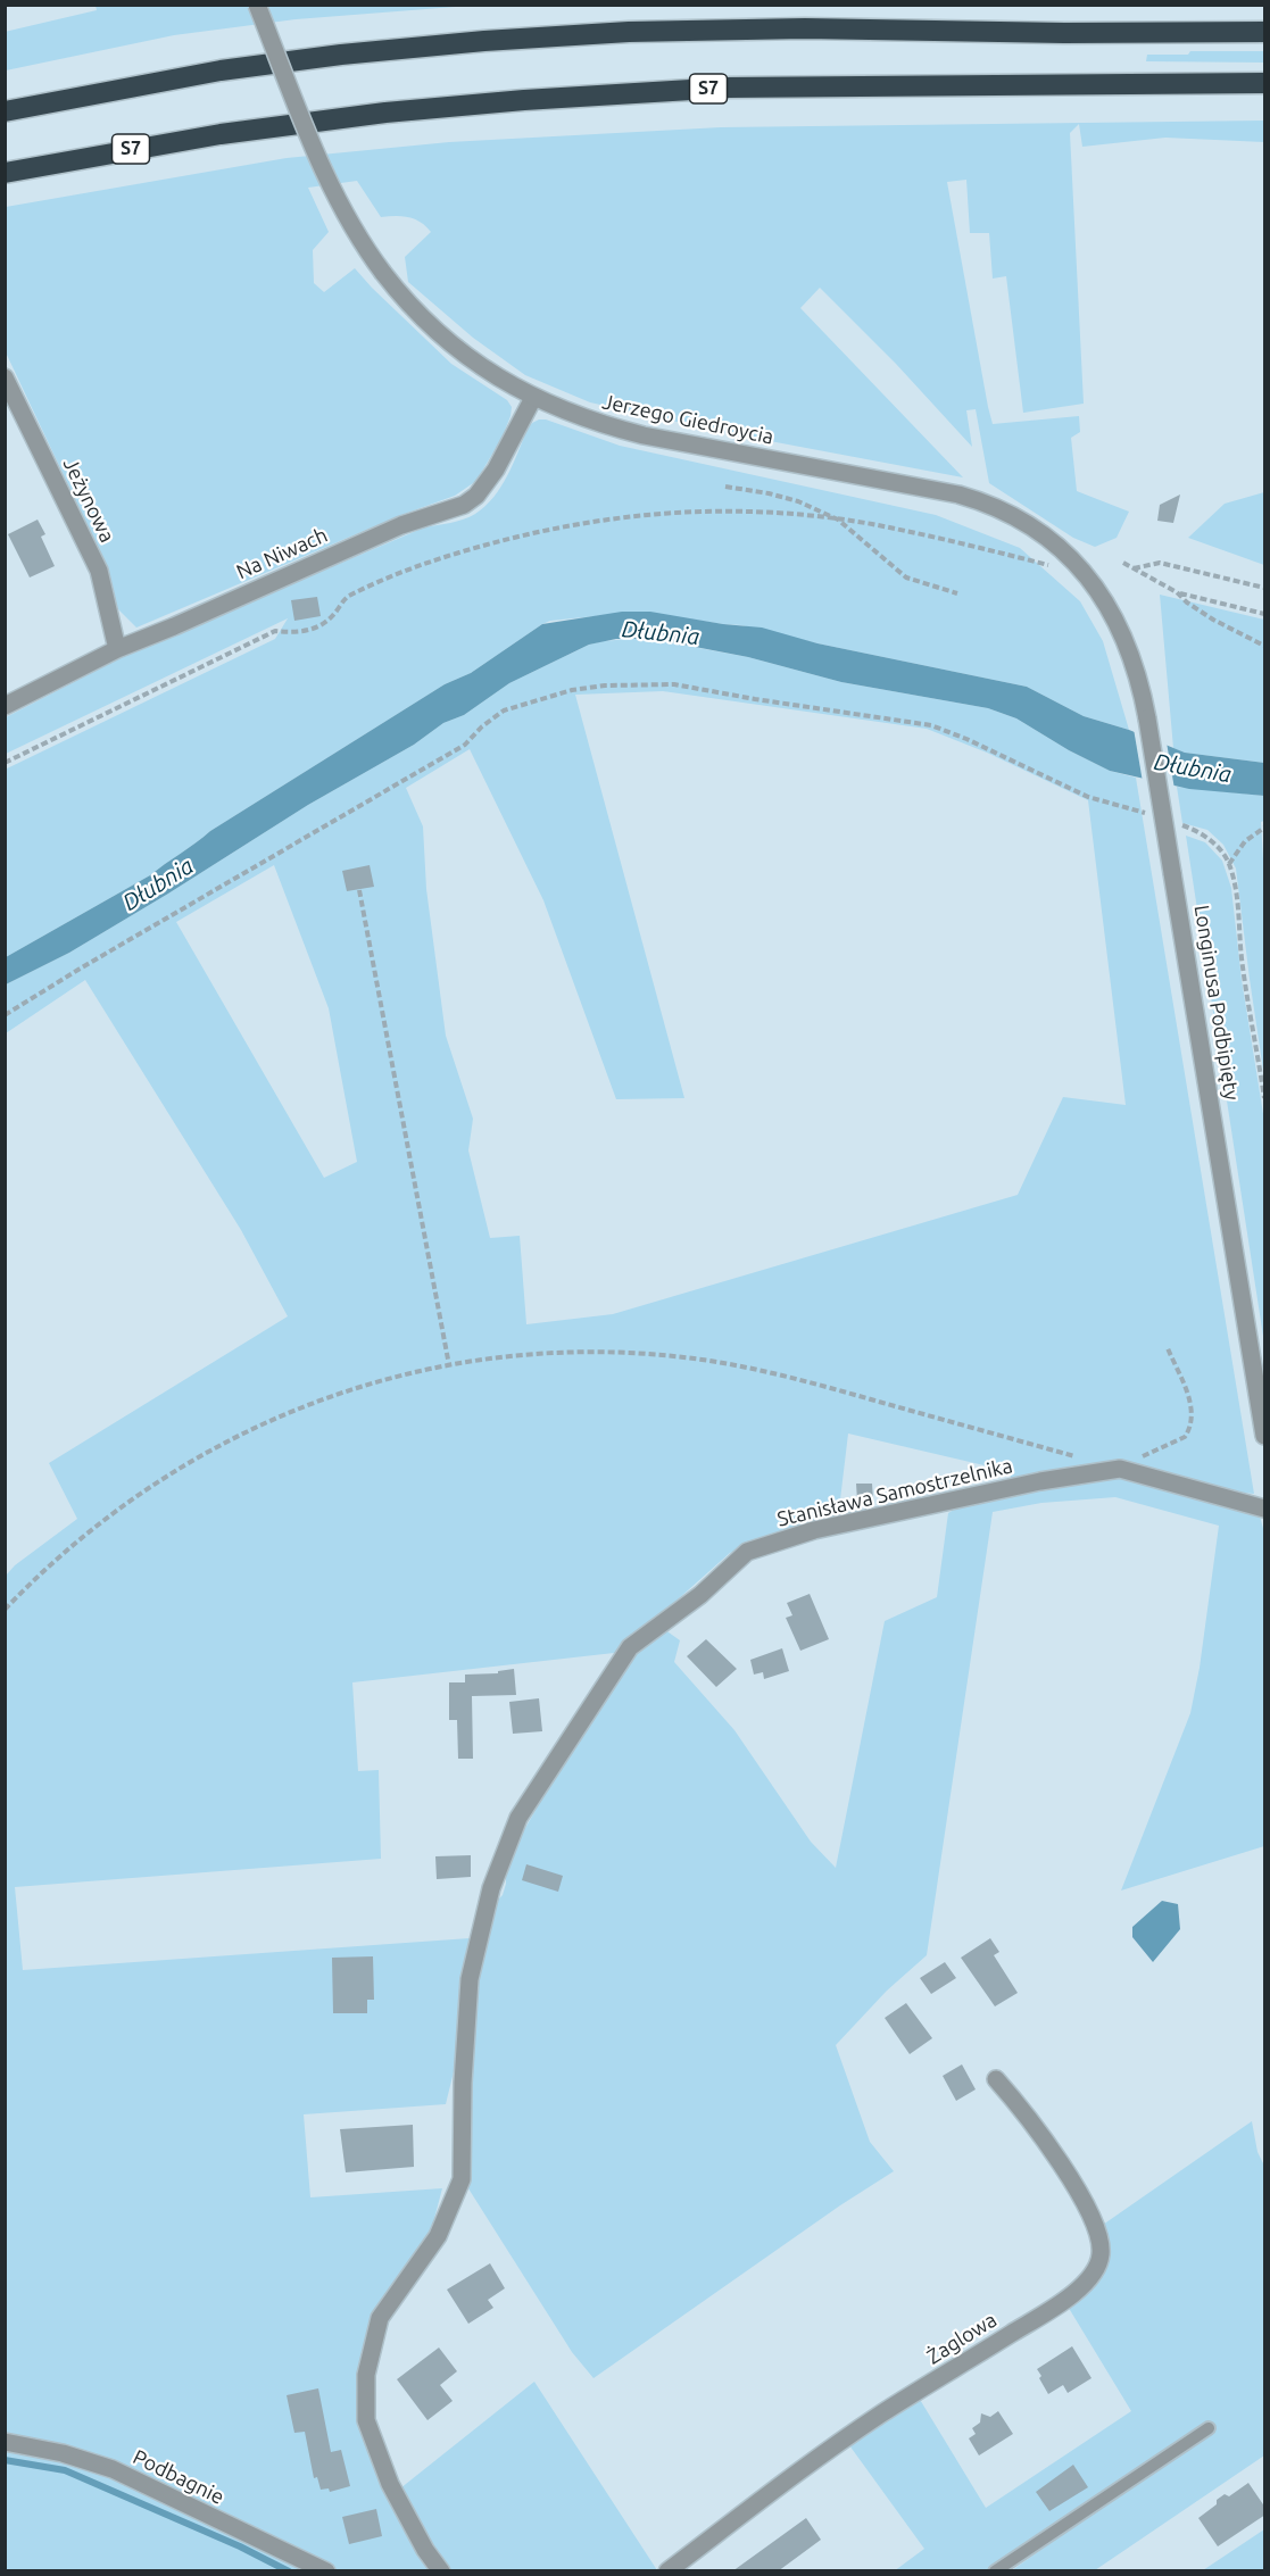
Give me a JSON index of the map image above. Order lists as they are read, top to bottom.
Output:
{
  "streets": {
    "highway": ["S7"],
    "street": [
      "Jerzego Giedroycia",
      "Jeżynowa",
      "Na Niwach",
      "Longinusa Podbipięty",
      "Stanisława Samostrzelnika",
      "Żaglowa",
      "Podbagnie"
    ]
  },
  "crossings": [
    ["Jerzego Giedroycia", "Na Niwach"],
    ["Jerzego Giedroycia", "Longinusa Podbipięty"],
    ["Jeżynowa", "Na Niwach"]
  ],
  "water": ["Dłubnia"]
}
